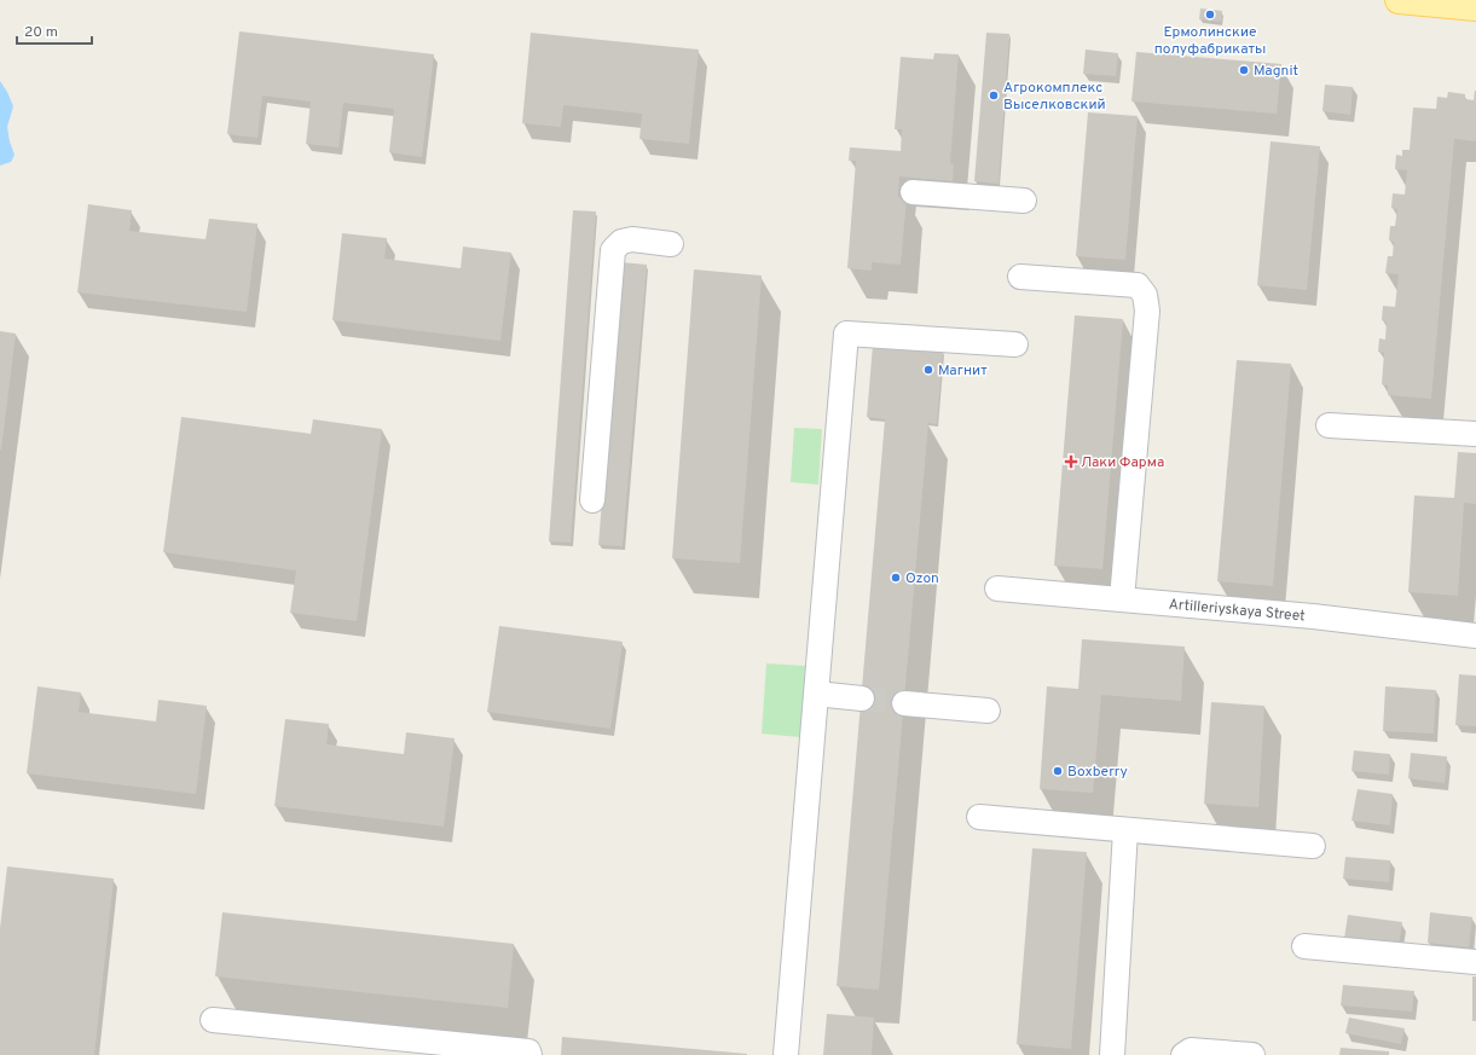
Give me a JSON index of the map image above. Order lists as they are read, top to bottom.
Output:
{
  "streets": {
    "street": ["Artilleriyskaya Street"]
  },
  "places": {
    "other": [
      "Ермолинские полуфабрикаты",
      "Magnit",
      "Агрокомплекс Выселковский",
      "Магнит",
      "Ozon",
      "Boxberry"
    ],
    "health": ["Лаки Фарма"]
  },
  "scale_bar": "20 m"
}
